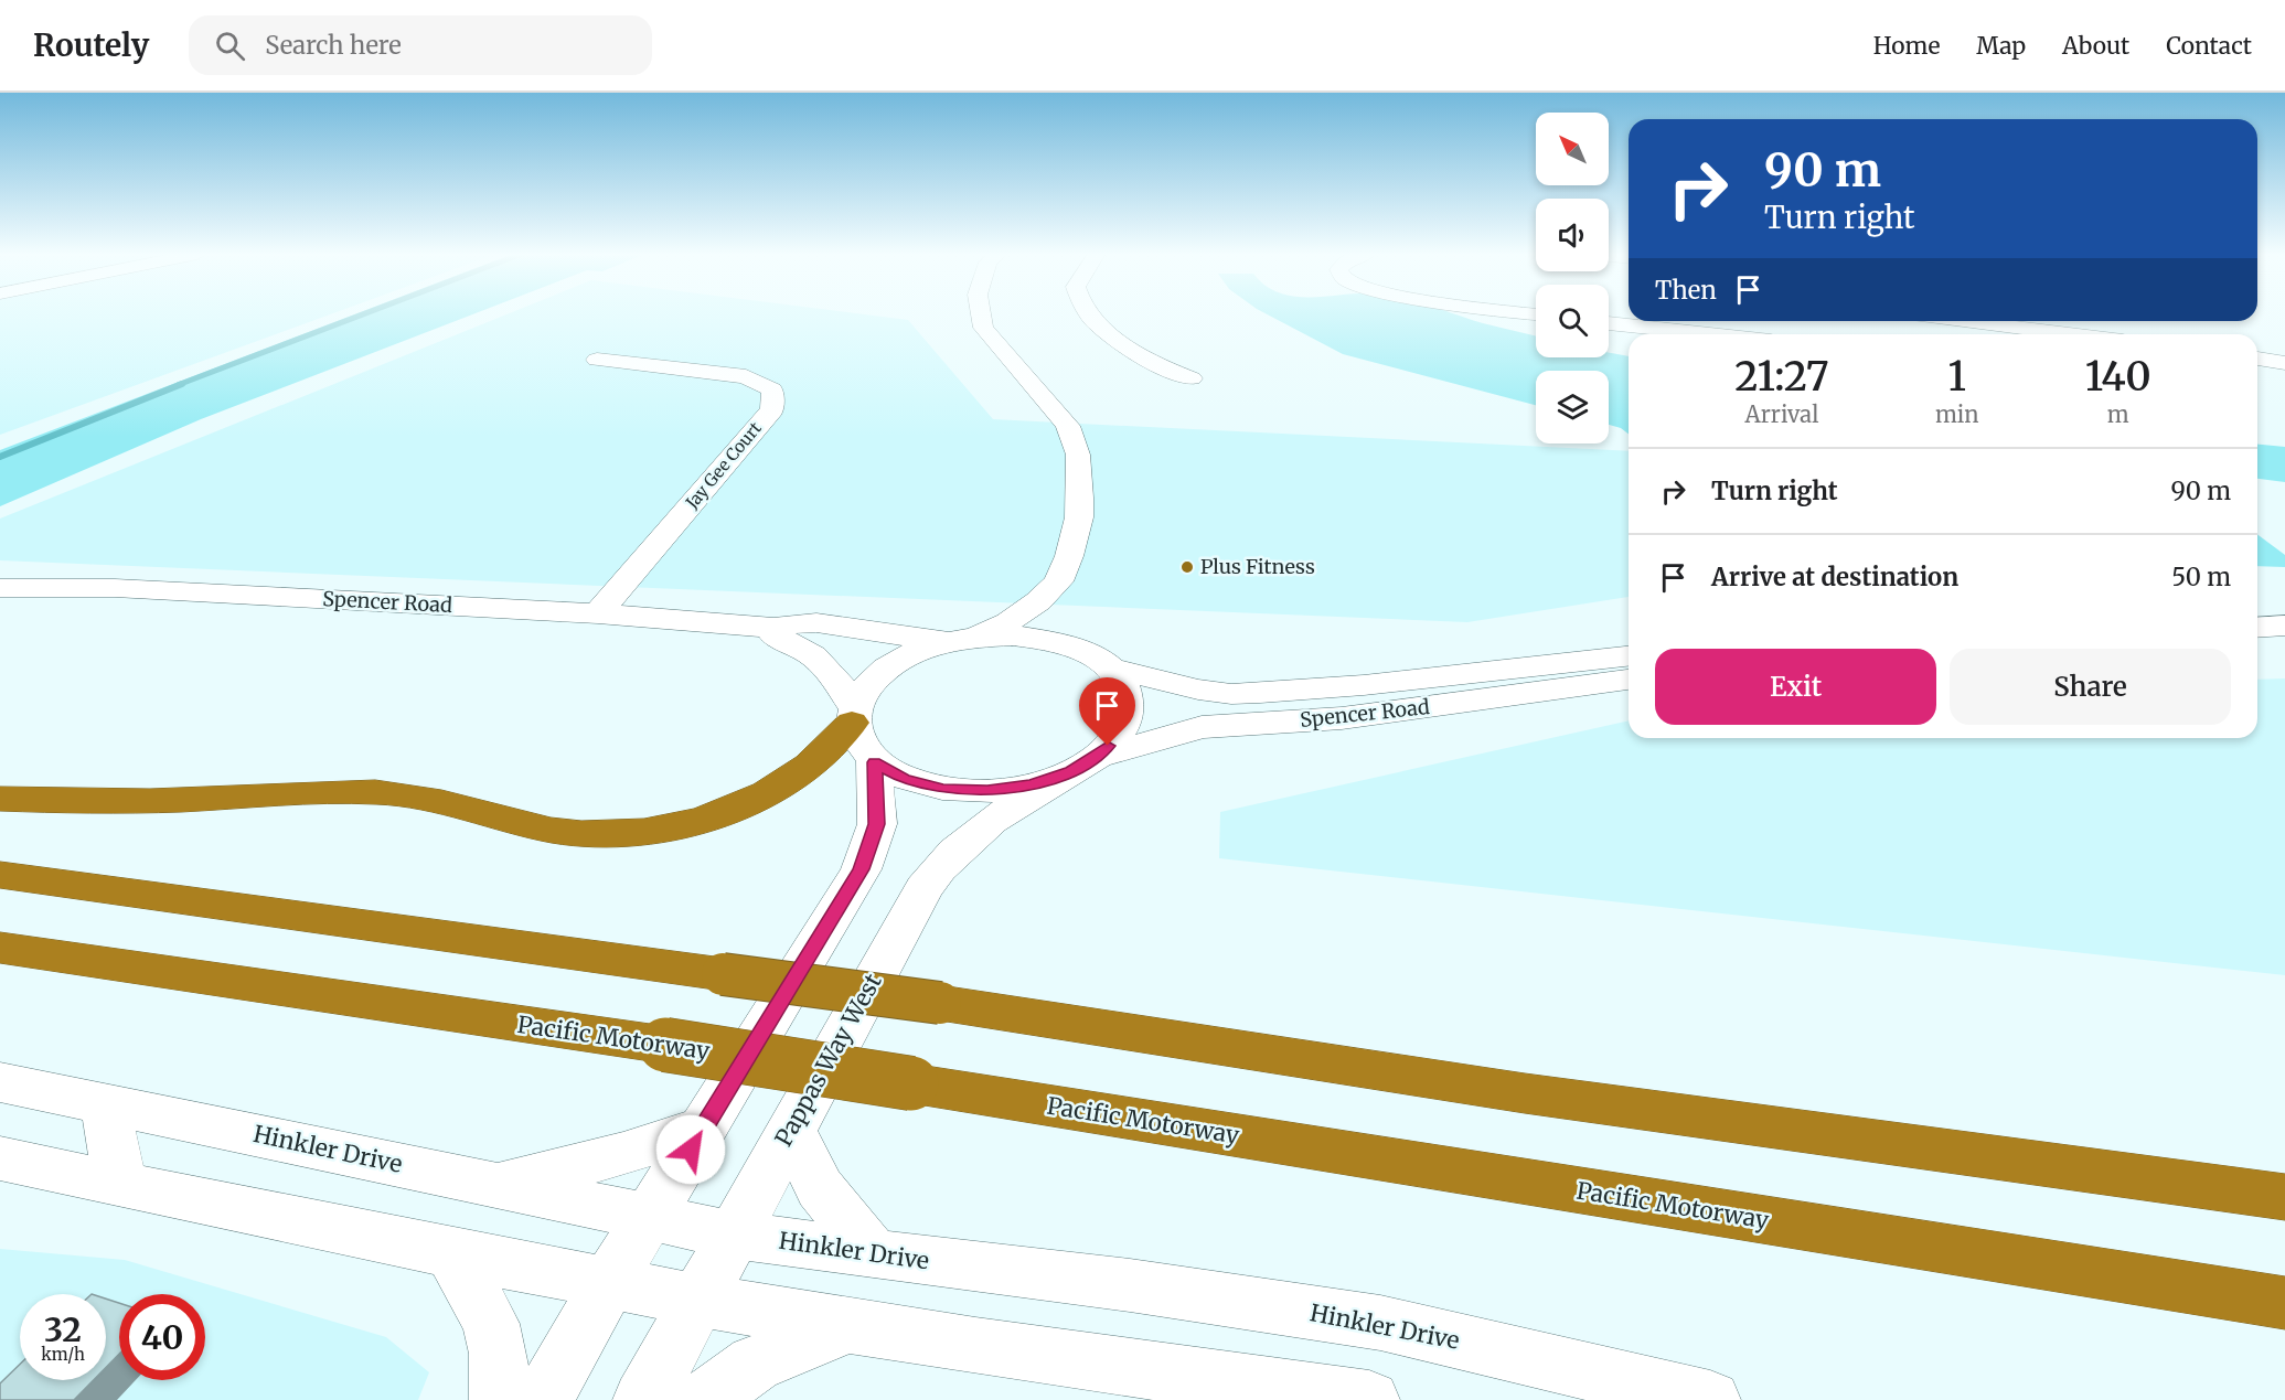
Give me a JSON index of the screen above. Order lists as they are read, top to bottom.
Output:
{
  "streets": {
    "highway": ["Pacific Motorway"],
    "street": [
      "Jay Gee Court",
      "Spencer Road",
      "Pappas Way West",
      "Hinkler Drive"
    ]
  },
  "crossings": [
    ["Jay Gee Court", "Spencer Road"],
    ["Spencer Road", "Pappas Way West"],
    ["Pappas Way West", "Hinkler Drive"]
  ],
  "places": ["Plus Fitness"],
  "north": "top left",
  "page": {
    "header": "Routely",
    "search": "Search here",
    "nav": [
      "Home",
      "Map",
      "About",
      "Contact"
    ],
    "turn": ["90 m", "Turn right"],
    "then": "Then",
    "eta": [
      "21:27",
      "Arrival",
      "1",
      "min",
      "140",
      "m"
    ],
    "list": [
      {
        "name": "Turn right",
        "value": "90 m"
      },
      {
        "name": "Arrive at destination",
        "value": "50 m"
      }
    ],
    "buttons": ["Exit", "Share"],
    "speed": "32 km/h",
    "limit": "40"
  }
}
